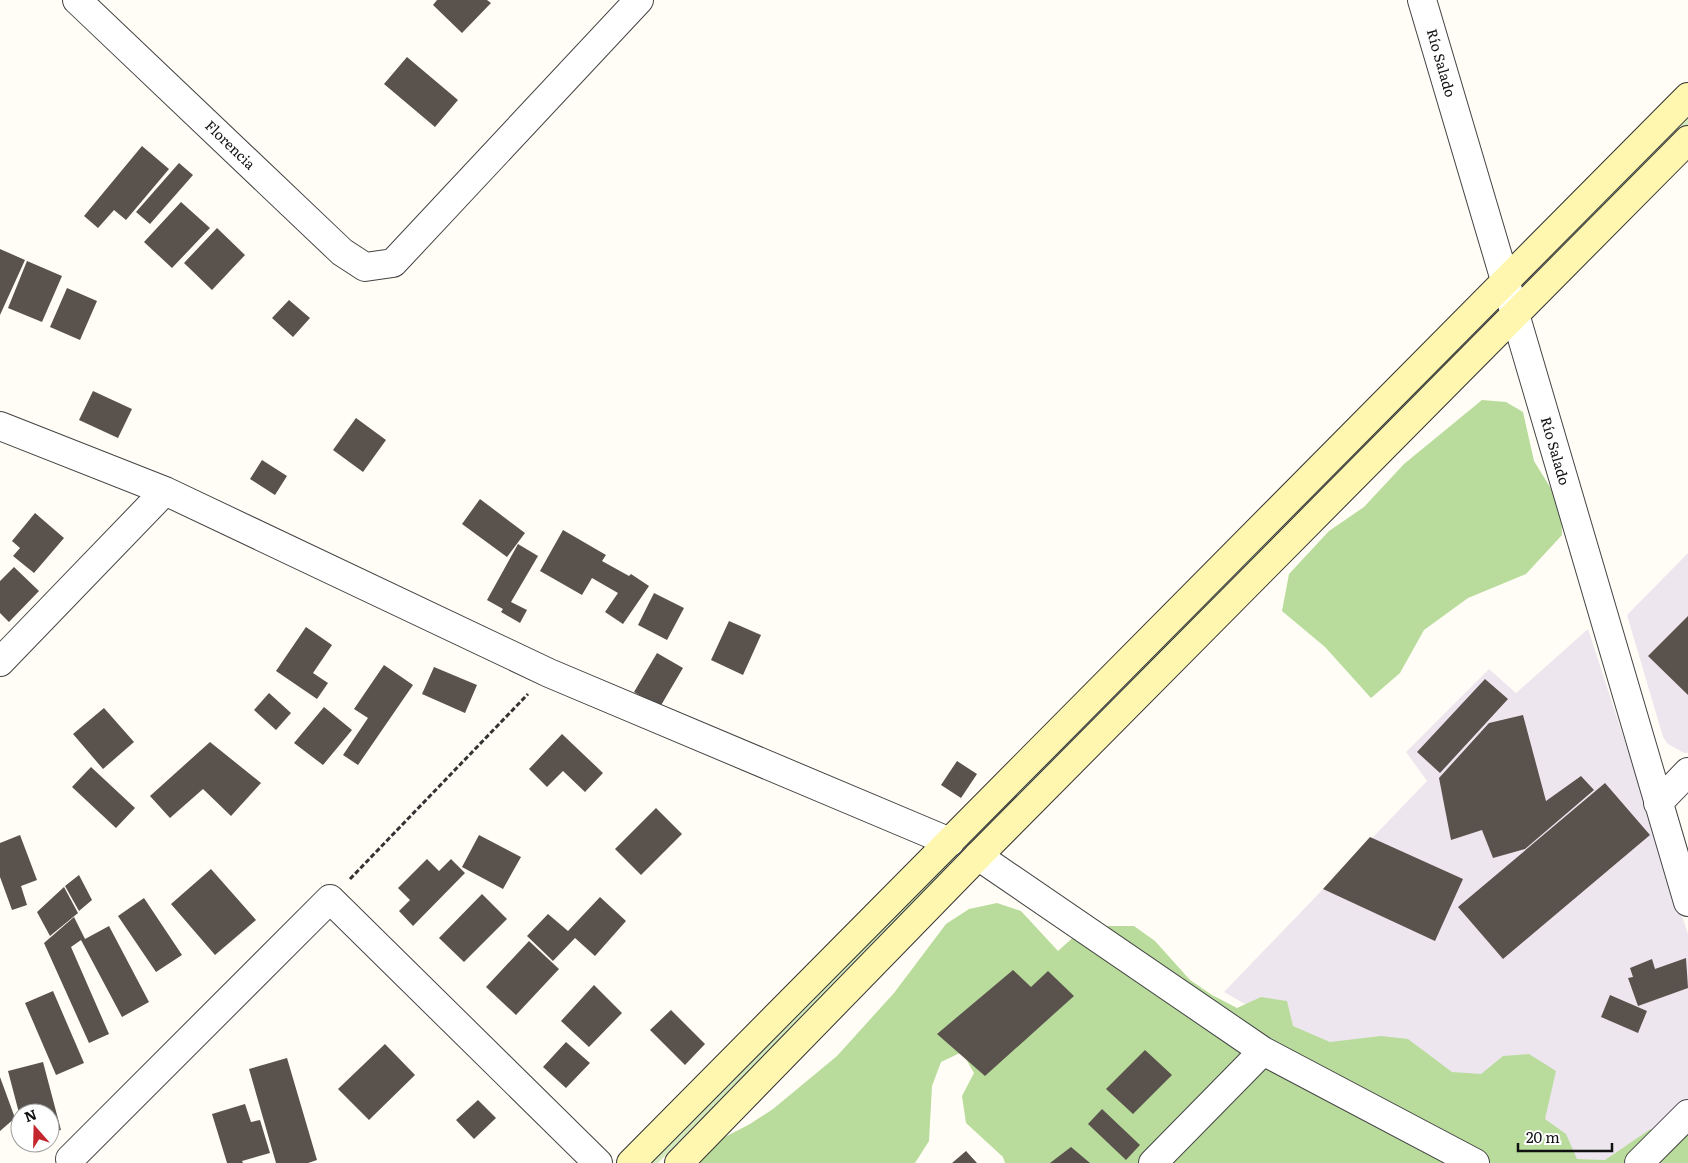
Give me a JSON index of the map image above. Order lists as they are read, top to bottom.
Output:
{
  "streets": {
    "street": ["Río Salado", "Florencia"]
  },
  "scale_bar": "20 m",
  "north": "top"
}
